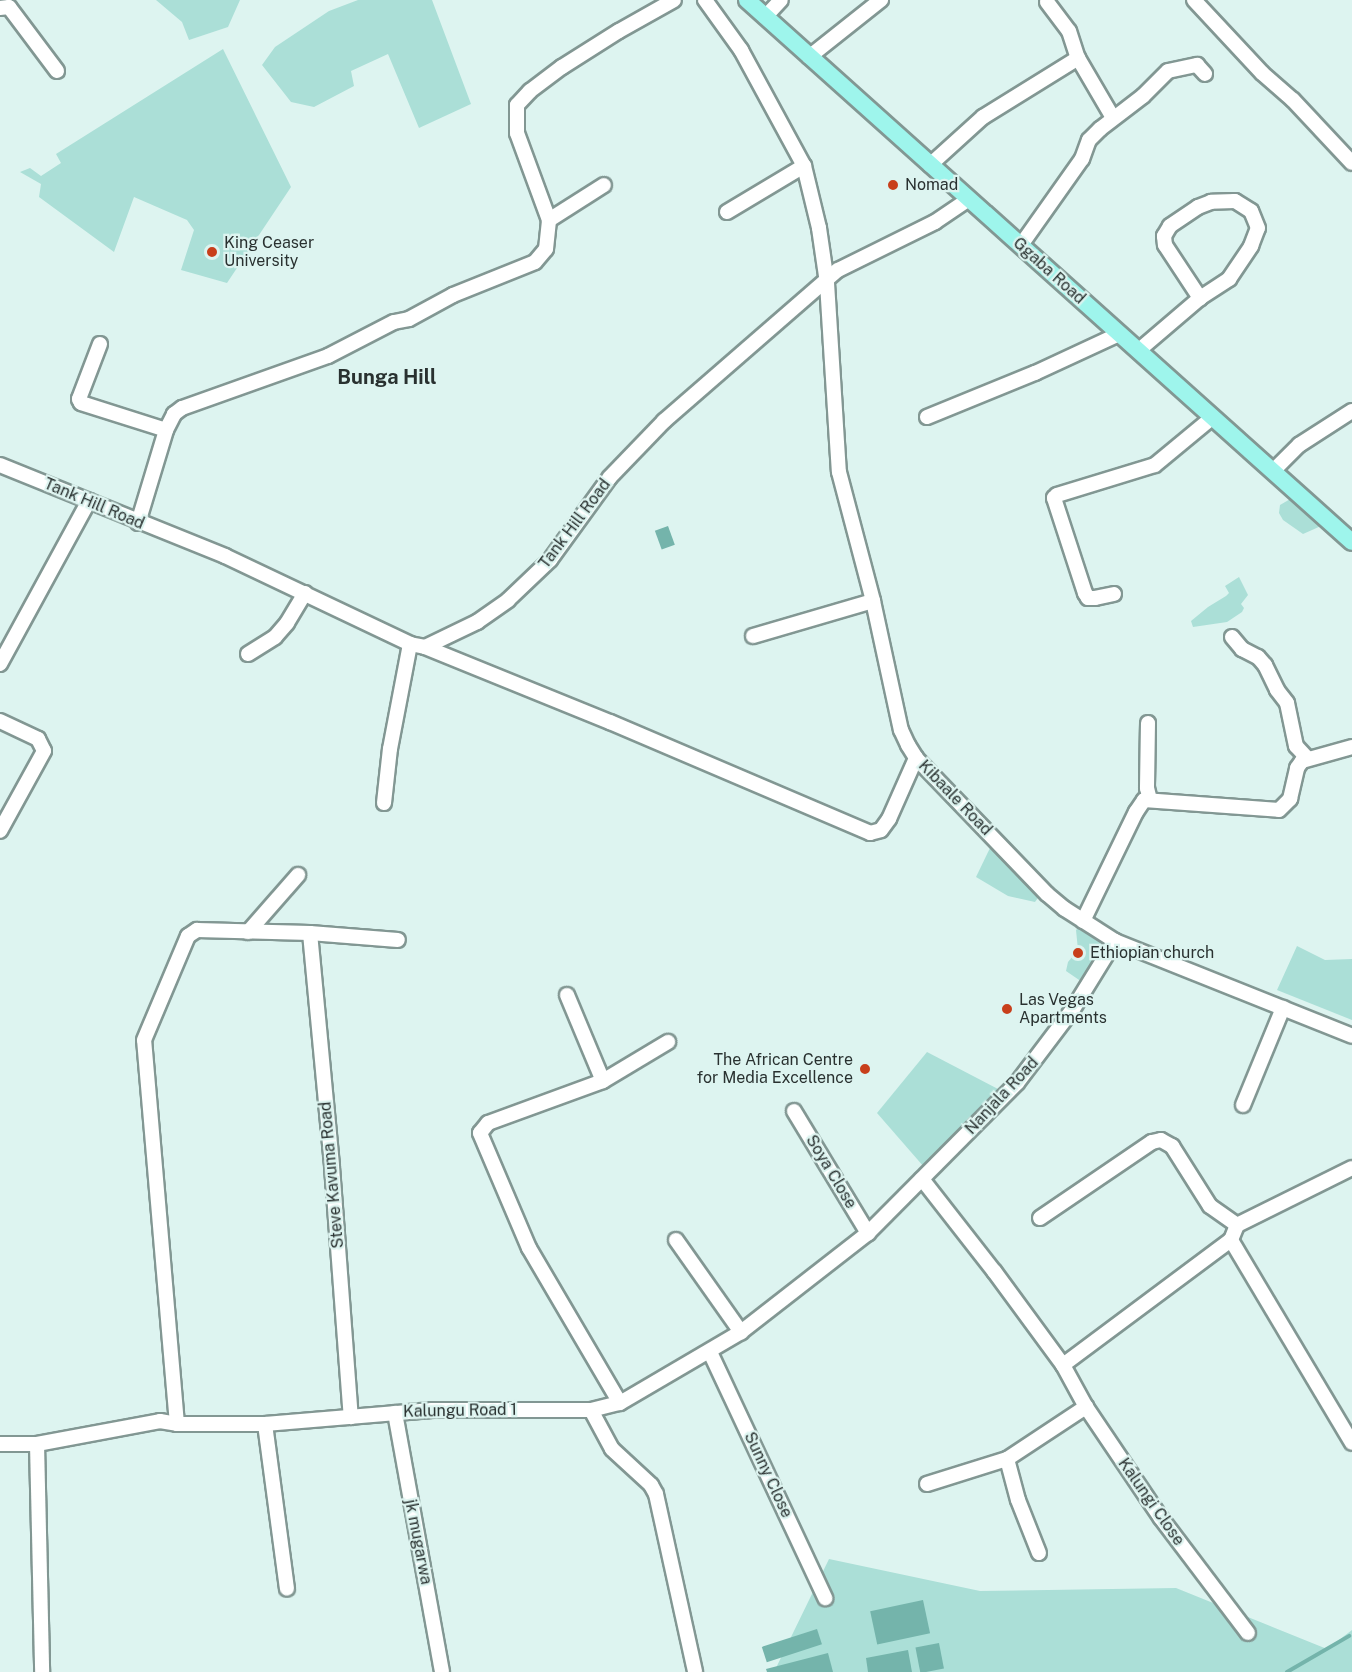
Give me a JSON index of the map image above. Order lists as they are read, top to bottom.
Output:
{
  "streets": {
    "main road": ["Ggaba Road"],
    "street": [
      "Tank Hill Road",
      "Kibaale Road",
      "Nanjala Road",
      "Soya Close",
      "Steve Kavuma Road",
      "Kalungu Road 1",
      "Sunny Close",
      "Kalungi Close",
      "jk mugarwa"
    ]
  },
  "crossings": [
    ["Ggaba Road", "Tank Hill Road"],
    ["Tank Hill Road", "Kibaale Road"],
    ["Kibaale Road", "Nanjala Road"],
    ["Nanjala Road", "Soya Close"],
    ["Nanjala Road", "Kalungu Road 1"],
    ["Nanjala Road", "Kalungi Close"],
    ["Soya Close", "Kalungu Road 1"],
    ["Steve Kavuma Road", "Kalungu Road 1"],
    ["Kalungu Road 1", "Sunny Close"],
    ["Kalungu Road 1", "jk mugarwa"]
  ],
  "districts": ["Bunga Hill"],
  "places": [
    "Nomad",
    "King Ceaser University",
    "Ethiopian church",
    "Las Vegas Apartments",
    "The African Centre for Media Excellence"
  ]
}
